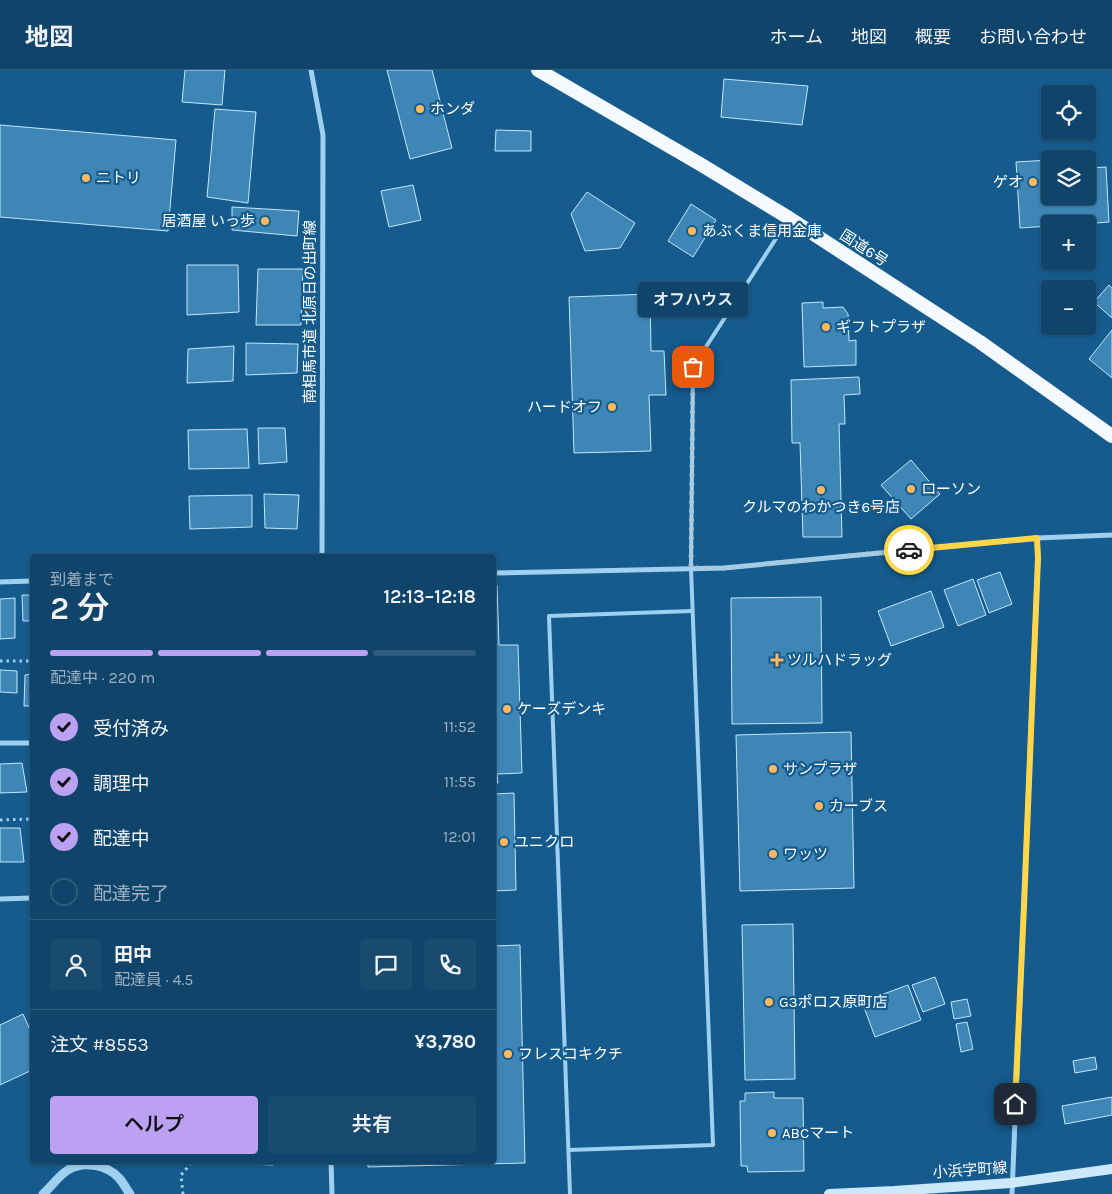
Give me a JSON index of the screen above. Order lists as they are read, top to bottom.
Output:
{
  "streets": {
    "highway": ["国道6号"],
    "main road": ["小浜字町線"],
    "street": ["南相馬市道 北原日の出町線"]
  },
  "places": {
    "other": [
      "ホンダ",
      "ニトリ",
      "ゲオ",
      "居酒屋 いっ歩",
      "あぶくま信用金庫",
      "ギフトプラザ",
      "オフハウス",
      "ハードオフ",
      "ローソン",
      "クルマのわかつき6号店",
      "ケーズデンキ",
      "サンプラザ",
      "カーブス",
      "ユニクロ",
      "ワッツ",
      "G3ポロス原町店",
      "フレスコキクチ",
      "ABCマート"
    ],
    "health": ["ツルハドラッグ"]
  },
  "page": {
    "header": "地図",
    "nav": [
      "ホーム",
      "地図",
      "概要",
      "お問い合わせ"
    ],
    "map_buttons": ["+", "−"],
    "bubble": "オフハウス",
    "heading": ["2 分", "到着まで", "12:13–12:18"],
    "panel": [
      "田中",
      "配達員 · 4.5",
      "注文 #8553",
      "¥3,780"
    ],
    "bar": "配達中 · 220 m",
    "list": [
      ["受付済み", "11:52"],
      ["調理中", "11:55"],
      ["配達中", "12:01"],
      "配達完了"
    ],
    "buttons": ["ヘルプ", "共有"]
  }
}
